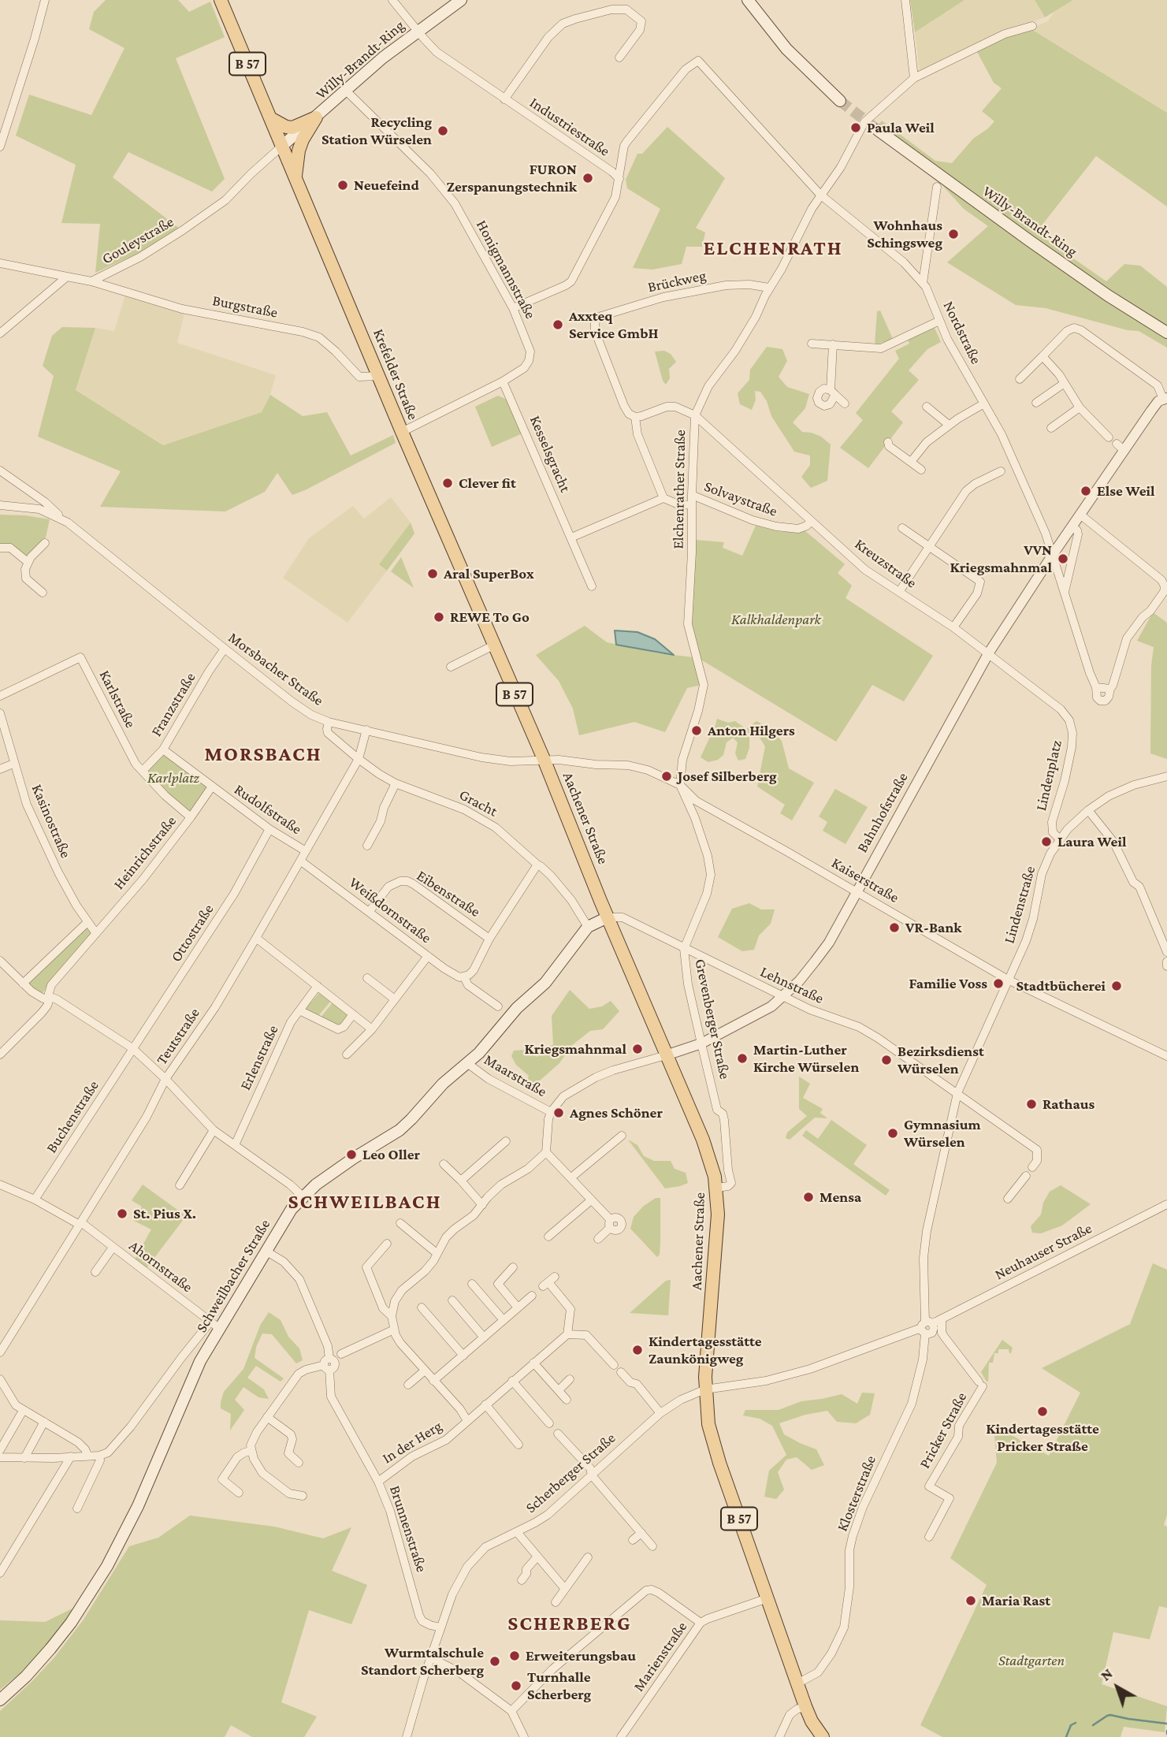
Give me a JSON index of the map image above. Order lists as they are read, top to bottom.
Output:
{
  "streets": {
    "main road": [
      "Willy-Brandt-Ring",
      "B 57",
      "Krefelder Straße",
      "Aachener Straße",
      "Schweilbacher Straße"
    ],
    "street": [
      "Industriestraße",
      "Gouleystraße",
      "Honigmannstraße",
      "Brückweg",
      "Burgstraße",
      "Nordstraße",
      "Kesselsgracht",
      "Elchenrather Straße",
      "Solvaystraße",
      "Kreuzstraße",
      "Morsbacher Straße",
      "Karlstraße",
      "Franzstraße",
      "Lindenplatz",
      "Gracht",
      "Rudolfstraße",
      "Bahnhofstraße",
      "Kasinostraße",
      "Heinrichstraße",
      "Kaiserstraße",
      "Eibenstraße",
      "Lindenstraße",
      "Weißdornstraße",
      "Ottostraße",
      "Lehnstraße",
      "Grevenberger Straße",
      "Teutstraße",
      "Erlenstraße",
      "Maarstraße",
      "Buchenstraße",
      "Neuhauser Straße",
      "Ahornstraße",
      "Pricker Straße",
      "In der Herg",
      "Scherberger Straße",
      "Klosterstraße",
      "Brunnenstraße",
      "Marienstraße"
    ]
  },
  "crossings": [
    ["Willy-Brandt-Ring", "Industriestraße"],
    ["Willy-Brandt-Ring", "Gouleystraße"],
    ["Willy-Brandt-Ring", "Honigmannstraße"],
    ["Willy-Brandt-Ring", "Krefelder Straße"],
    ["Industriestraße", "Nordstraße"],
    ["Gouleystraße", "Burgstraße"],
    ["Gouleystraße", "Krefelder Straße"],
    ["Honigmannstraße", "Krefelder Straße"],
    ["Honigmannstraße", "Kesselsgracht"],
    ["Brückweg", "Elchenrather Straße"],
    ["Burgstraße", "Krefelder Straße"],
    ["Nordstraße", "Elchenrather Straße"],
    ["Nordstraße", "Bahnhofstraße"],
    ["Krefelder Straße", "Morsbacher Straße"],
    ["Krefelder Straße", "Aachener Straße"],
    ["Krefelder Straße", "Kaiserstraße"],
    ["Elchenrather Straße", "Solvaystraße"],
    ["Elchenrather Straße", "Kreuzstraße"],
    ["Elchenrather Straße", "Kaiserstraße"],
    ["Elchenrather Straße", "Grevenberger Straße"],
    ["Solvaystraße", "Kreuzstraße"],
    ["Kreuzstraße", "Lindenplatz"],
    ["Kreuzstraße", "Bahnhofstraße"],
    ["Morsbacher Straße", "Franzstraße"],
    ["Morsbacher Straße", "Gracht"],
    ["Morsbacher Straße", "Aachener Straße"],
    ["Morsbacher Straße", "Kaiserstraße"],
    ["Morsbacher Straße", "Teutstraße"],
    ["Karlstraße", "Franzstraße"],
    ["Karlstraße", "Heinrichstraße"],
    ["Franzstraße", "Rudolfstraße"],
    ["Lindenplatz", "Lindenstraße"],
    ["Gracht", "Teutstraße"],
    ["Gracht", "Schweilbacher Straße"],
    ["Rudolfstraße", "Heinrichstraße"],
    ["Rudolfstraße", "Ottostraße"],
    ["Rudolfstraße", "Teutstraße"],
    ["Bahnhofstraße", "Aachener Straße"],
    ["Bahnhofstraße", "Kaiserstraße"],
    ["Bahnhofstraße", "Lehnstraße"],
    ["Bahnhofstraße", "Grevenberger Straße"],
    ["Bahnhofstraße", "Maarstraße"],
    ["Aachener Straße", "Kaiserstraße"],
    ["Aachener Straße", "Lehnstraße"],
    ["Aachener Straße", "Grevenberger Straße"],
    ["Aachener Straße", "Maarstraße"],
    ["Aachener Straße", "Neuhauser Straße"],
    ["Aachener Straße", "Schweilbacher Straße"],
    ["Aachener Straße", "Scherberger Straße"],
    ["Aachener Straße", "Klosterstraße"],
    ["Aachener Straße", "Marienstraße"],
    ["Kasinostraße", "Heinrichstraße"],
    ["Kaiserstraße", "Lindenstraße"],
    ["Kaiserstraße", "Grevenberger Straße"],
    ["Kaiserstraße", "Klosterstraße"],
    ["Eibenstraße", "Weißdornstraße"],
    ["Lindenstraße", "Klosterstraße"],
    ["Weißdornstraße", "Teutstraße"],
    ["Ottostraße", "Buchenstraße"],
    ["Lehnstraße", "Grevenberger Straße"],
    ["Lehnstraße", "Schweilbacher Straße"],
    ["Lehnstraße", "Klosterstraße"],
    ["Teutstraße", "Ahornstraße"],
    ["Maarstraße", "Schweilbacher Straße"],
    ["Buchenstraße", "Ahornstraße"],
    ["Neuhauser Straße", "Pricker Straße"],
    ["Neuhauser Straße", "Scherberger Straße"],
    ["Neuhauser Straße", "Klosterstraße"],
    ["Ahornstraße", "Schweilbacher Straße"],
    ["Schweilbacher Straße", "Brunnenstraße"],
    ["Pricker Straße", "Klosterstraße"],
    ["In der Herg", "Brunnenstraße"],
    ["Scherberger Straße", "Brunnenstraße"]
  ],
  "districts": [
    "ELCHENRATH",
    "MORSBACH",
    "SCHWEILBACH",
    "SCHERBERG"
  ],
  "parks": ["Kalkhaldenpark", "Karlplatz", "Stadtgarten"],
  "places": [
    "Paula Weil",
    "Recycling Station Würselen",
    "FURON Zerspanungstechnik",
    "Neuefeind",
    "Wohnhaus Schingsweg",
    "Axxteq Service GmbH",
    "Clever fit",
    "Else Weil",
    "VVN Kriegsmahnmal",
    "Aral SuperBox",
    "REWE To Go",
    "Anton Hilgers",
    "Josef Silberberg",
    "Laura Weil",
    "VR-Bank",
    "Familie Voss",
    "Stadtbücherei",
    "Kriegsmahnmal",
    "Martin-Luther Kirche Würselen",
    "Bezirksdienst Würselen",
    "Rathaus",
    "Agnes Schöner",
    "Gymnasium Würselen",
    "Leo Oller",
    "Mensa",
    "St. Pius X.",
    "Kindertagesstätte Zaunkönigweg",
    "Kindertagesstätte Pricker Straße",
    "Maria Rast",
    "Erweiterungsbau",
    "Wurmtalschule Standort Scherberg",
    "Turnhalle Scherberg"
  ],
  "north": "top left"
}
